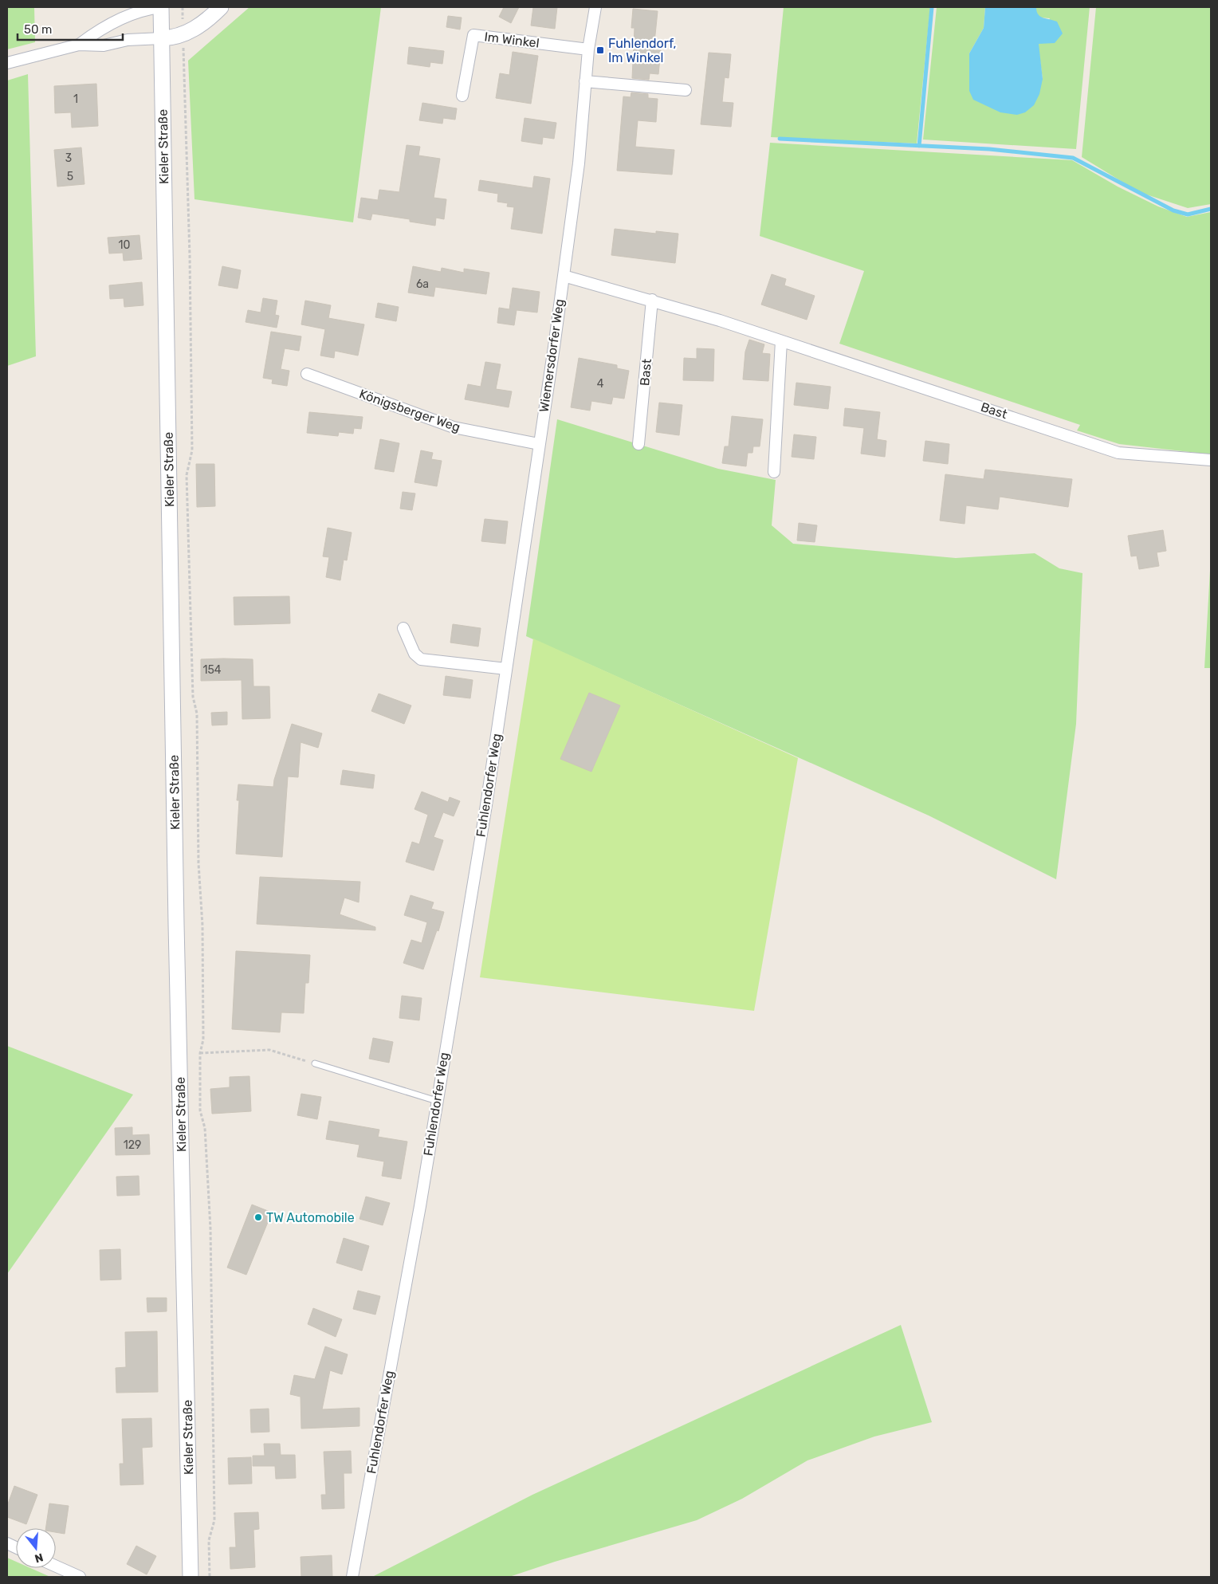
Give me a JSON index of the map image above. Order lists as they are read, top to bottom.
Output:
{
  "streets": {
    "main road": ["Kieler Straße"],
    "street": [
      "Im Winkel",
      "Wiemersdorfer Weg",
      "Bast",
      "Königsberger Weg",
      "Fuhlendorfer Weg"
    ]
  },
  "crossings": [
    ["Im Winkel", "Wiemersdorfer Weg"],
    ["Wiemersdorfer Weg", "Bast"],
    ["Wiemersdorfer Weg", "Königsberger Weg"],
    ["Wiemersdorfer Weg", "Fuhlendorfer Weg"]
  ],
  "places": {
    "transit": ["Fuhlendorf, Im Winkel"],
    "other": ["TW Automobile"]
  },
  "house_numbers": [
    "1",
    "3",
    "5",
    "10",
    "6a",
    "4",
    "154",
    "129"
  ],
  "scale_bar": "50 m",
  "north": "bottom"
}
